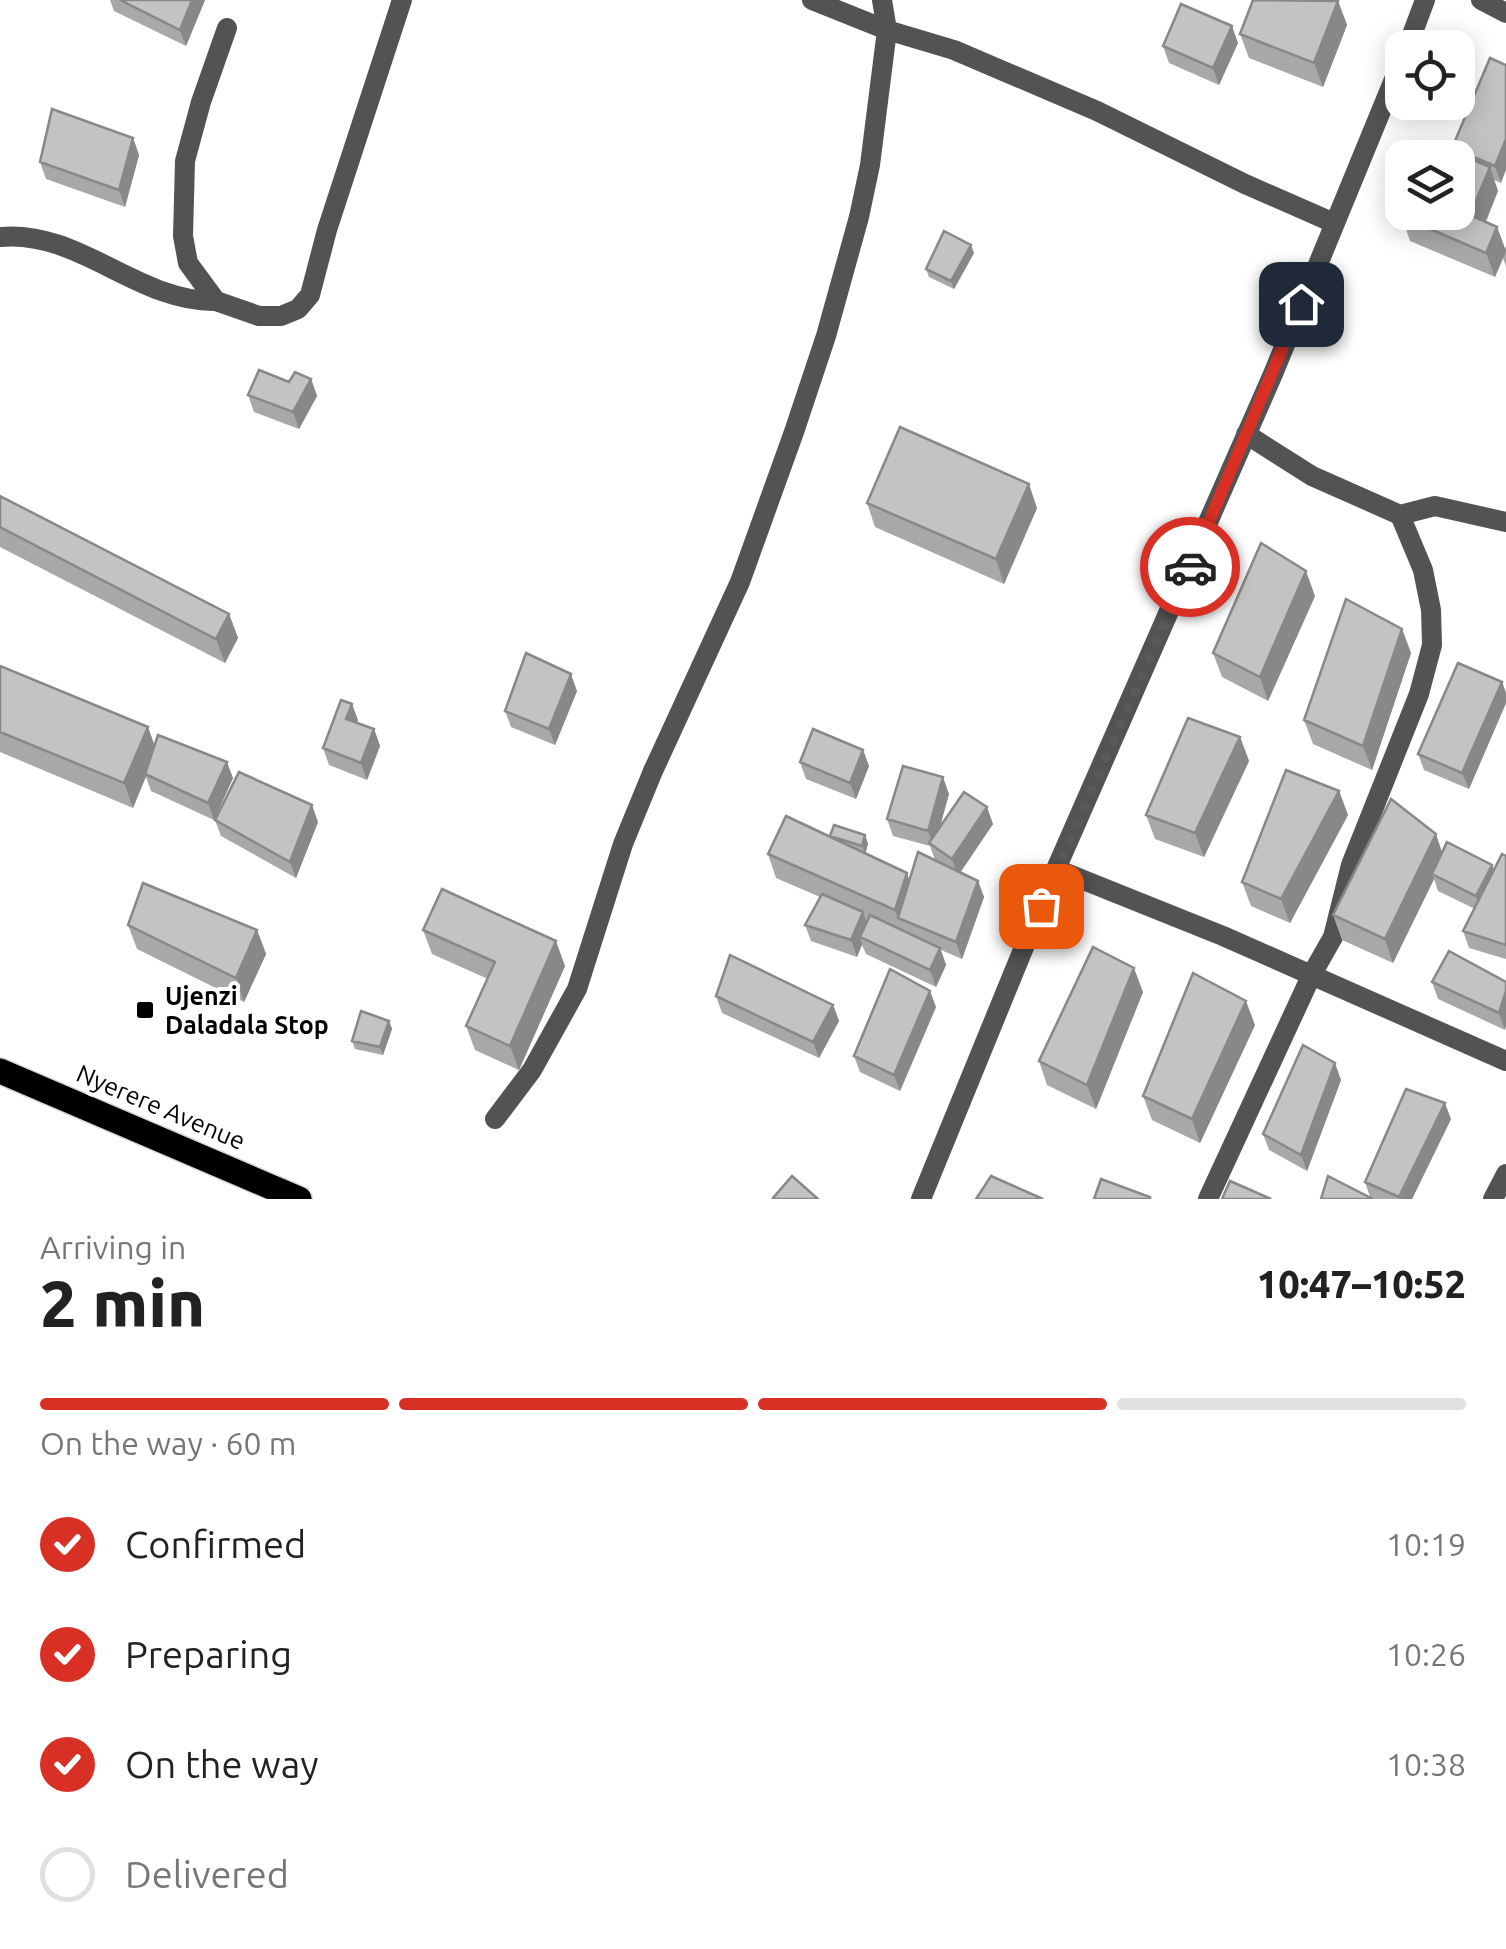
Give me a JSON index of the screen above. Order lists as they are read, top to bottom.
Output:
{
  "streets": {
    "main road": ["Nyerere Avenue"]
  },
  "places": {
    "transit": ["Ujenzi Daladala Stop"]
  },
  "page": {
    "heading": ["2 min", "Arriving in", "10:47–10:52"],
    "bar": "On the way · 60 m",
    "list": [
      ["Confirmed", "10:19"],
      ["Preparing", "10:26"],
      ["On the way", "10:38"],
      "Delivered"
    ]
  }
}
